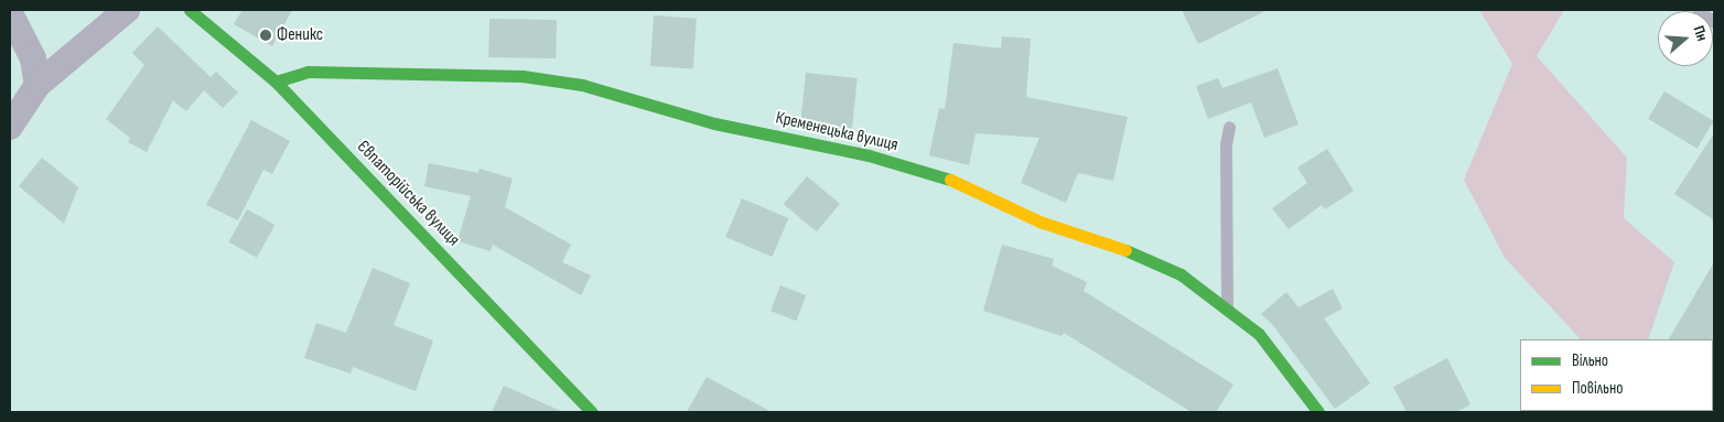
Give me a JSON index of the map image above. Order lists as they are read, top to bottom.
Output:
{
  "streets": {
    "street": ["Кременецька вулиця", "Євпаторійська вулиця"]
  },
  "crossings": [
    ["Кременецька вулиця", "Євпаторійська вулиця"]
  ],
  "places": ["Феникс"],
  "legend": ["Вільно", "Повільно"],
  "north": "right"
}
